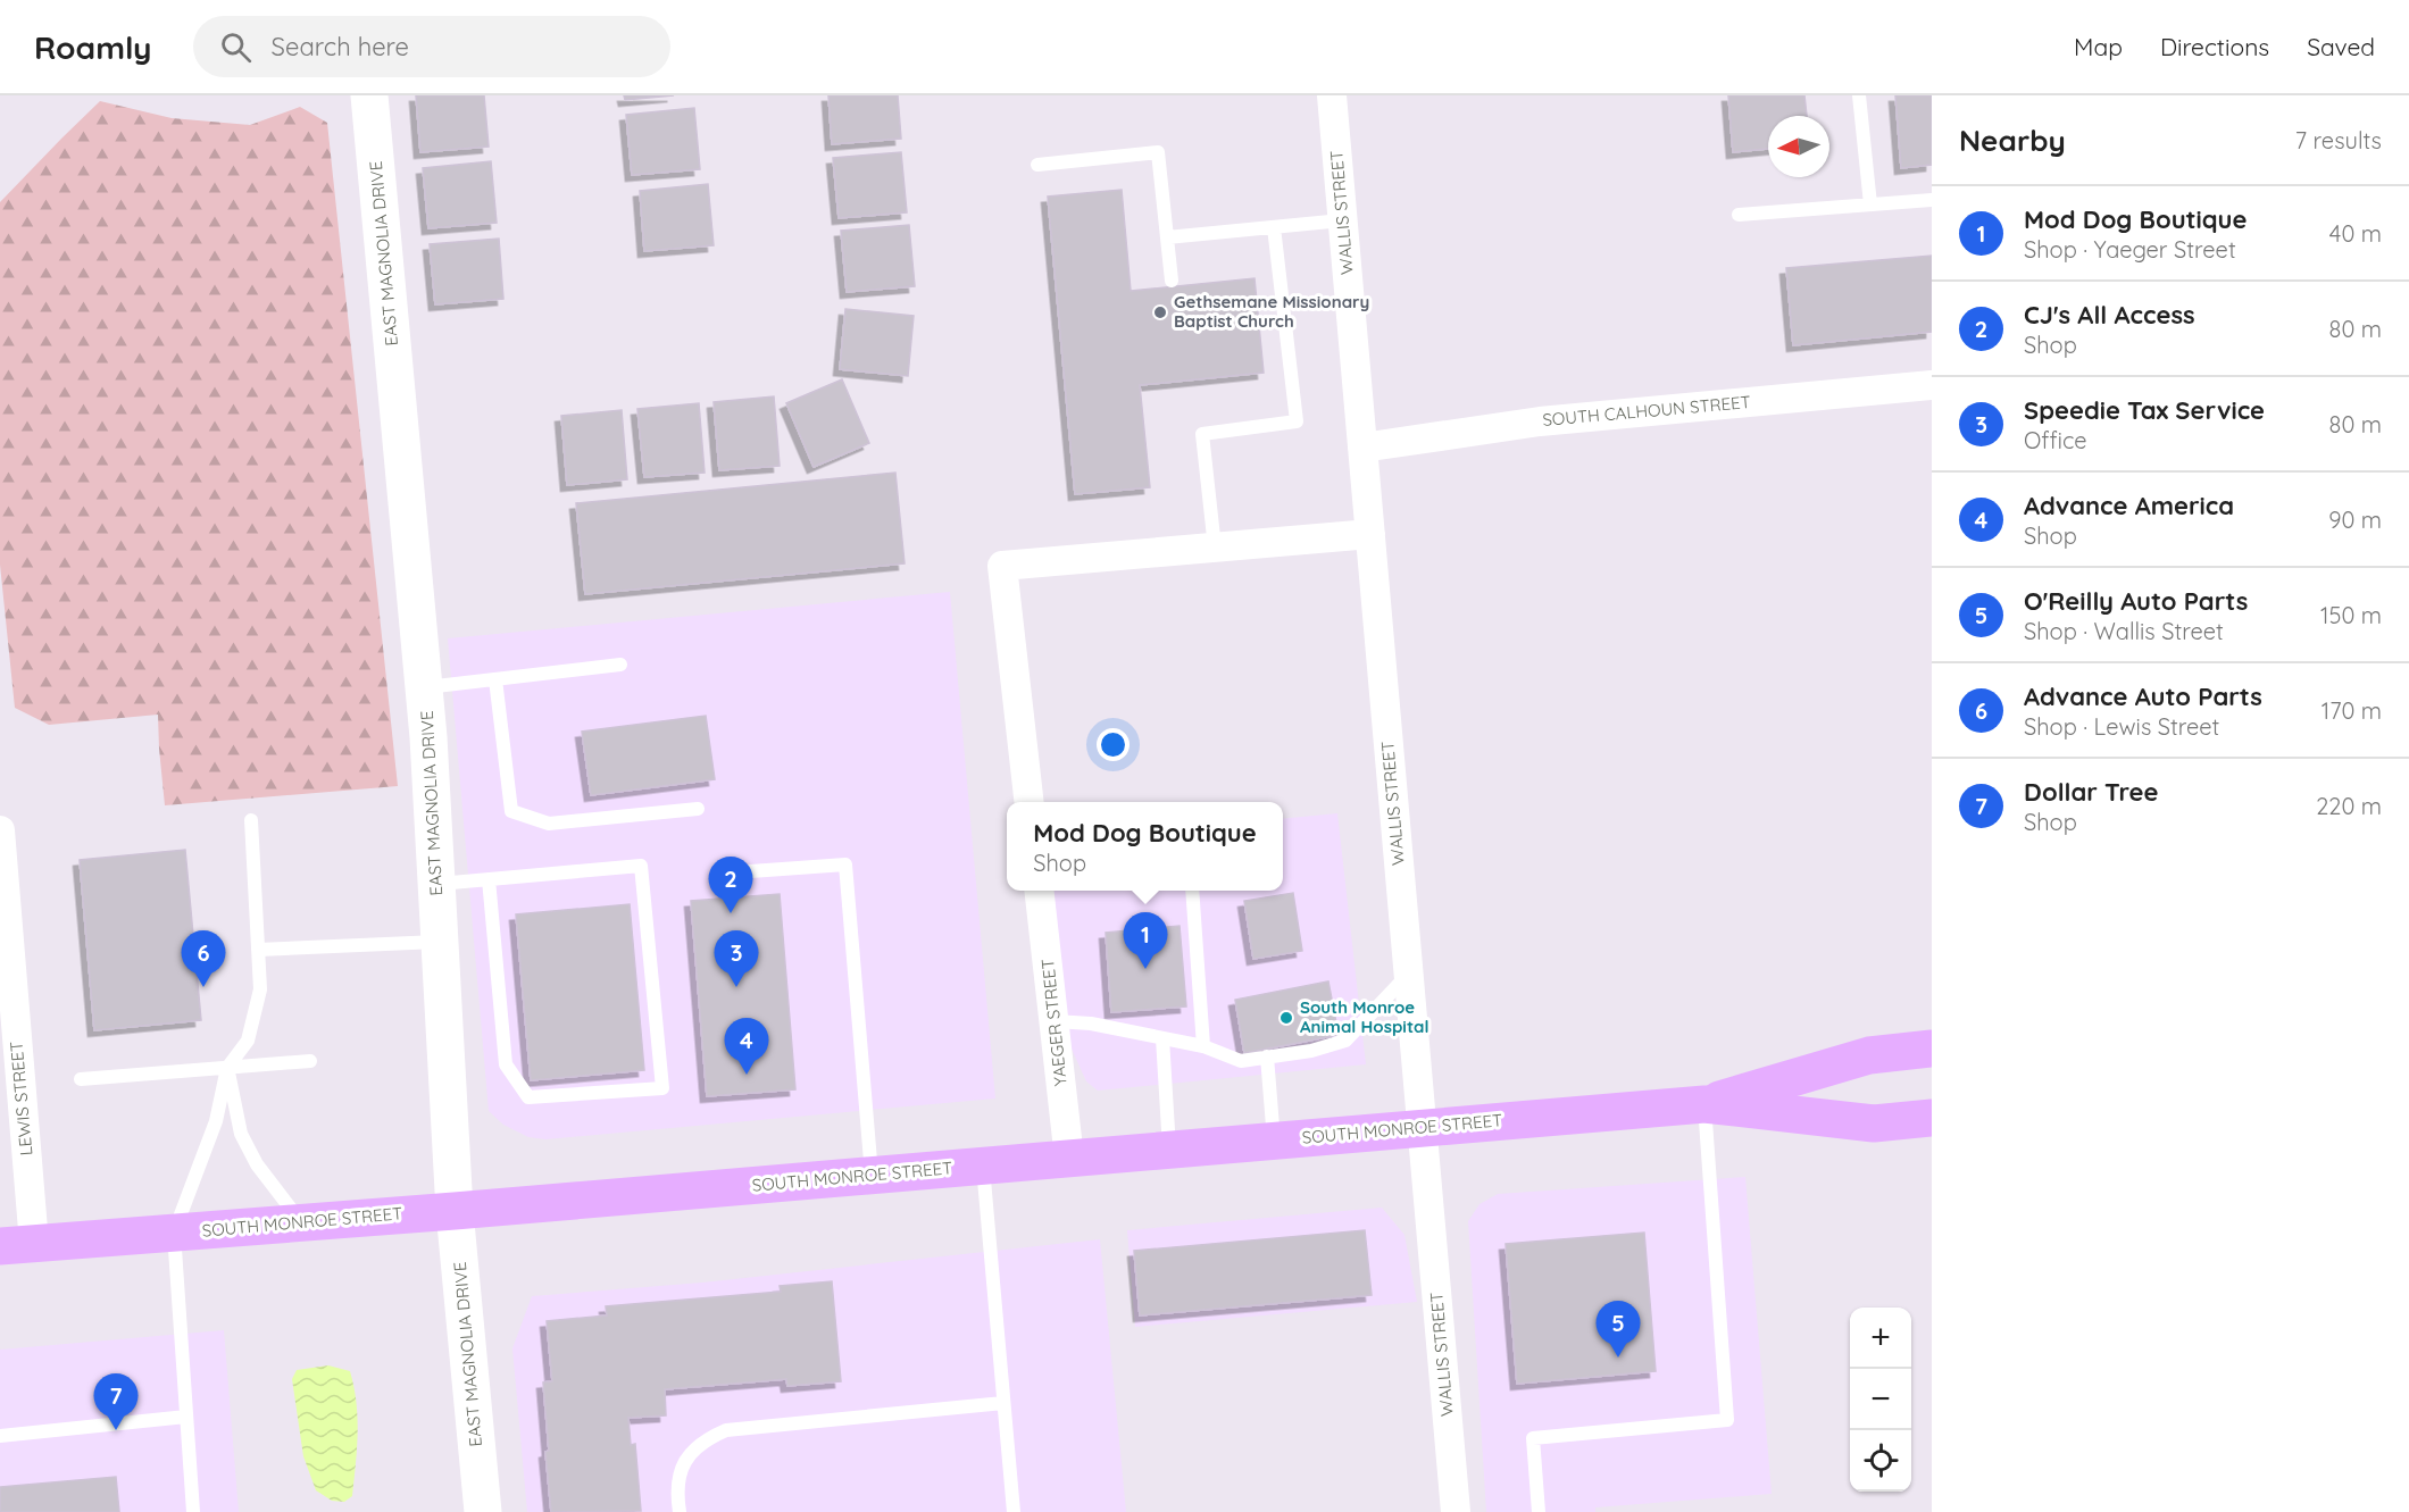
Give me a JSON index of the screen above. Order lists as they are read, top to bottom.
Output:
{
  "streets": {
    "main road": ["EAST MAGNOLIA DRIVE", "SOUTH MONROE STREET"],
    "street": [
      "WALLIS STREET",
      "SOUTH CALHOUN STREET",
      "YAEGER STREET",
      "LEWIS STREET"
    ]
  },
  "crossings": [
    ["WALLIS STREET", "SOUTH CALHOUN STREET"],
    ["WALLIS STREET", "SOUTH MONROE STREET"],
    ["EAST MAGNOLIA DRIVE", "SOUTH MONROE STREET"],
    ["YAEGER STREET", "SOUTH MONROE STREET"],
    ["LEWIS STREET", "SOUTH MONROE STREET"]
  ],
  "places": ["Gethsemane Missionary Baptist Church", "South Monroe Animal Hospital"],
  "north": "left",
  "page": {
    "header": "Roamly",
    "search": "Search here",
    "nav": ["Map", "Directions", "Saved"],
    "heading": ["Nearby", "7 results"],
    "list": [
      {
        "mark": "1",
        "name": "Mod Dog Boutique",
        "note": "Shop · Yaeger Street",
        "value": "40 m"
      },
      {
        "mark": "2",
        "name": "CJ's All Access",
        "note": "Shop",
        "value": "80 m"
      },
      {
        "mark": "3",
        "name": "Speedie Tax Service",
        "note": "Office",
        "value": "80 m"
      },
      {
        "mark": "4",
        "name": "Advance America",
        "note": "Shop",
        "value": "90 m"
      },
      {
        "mark": "5",
        "name": "O'Reilly Auto Parts",
        "note": "Shop · Wallis Street",
        "value": "150 m"
      },
      {
        "mark": "6",
        "name": "Advance Auto Parts",
        "note": "Shop · Lewis Street",
        "value": "170 m"
      },
      {
        "mark": "7",
        "name": "Dollar Tree",
        "note": "Shop",
        "value": "220 m"
      }
    ],
    "popup": ["Mod Dog Boutique", "Shop"],
    "pins": [
      "2",
      "1",
      "3",
      "6",
      "4",
      "5",
      "7"
    ],
    "map_buttons": ["+", "−"]
  }
}
